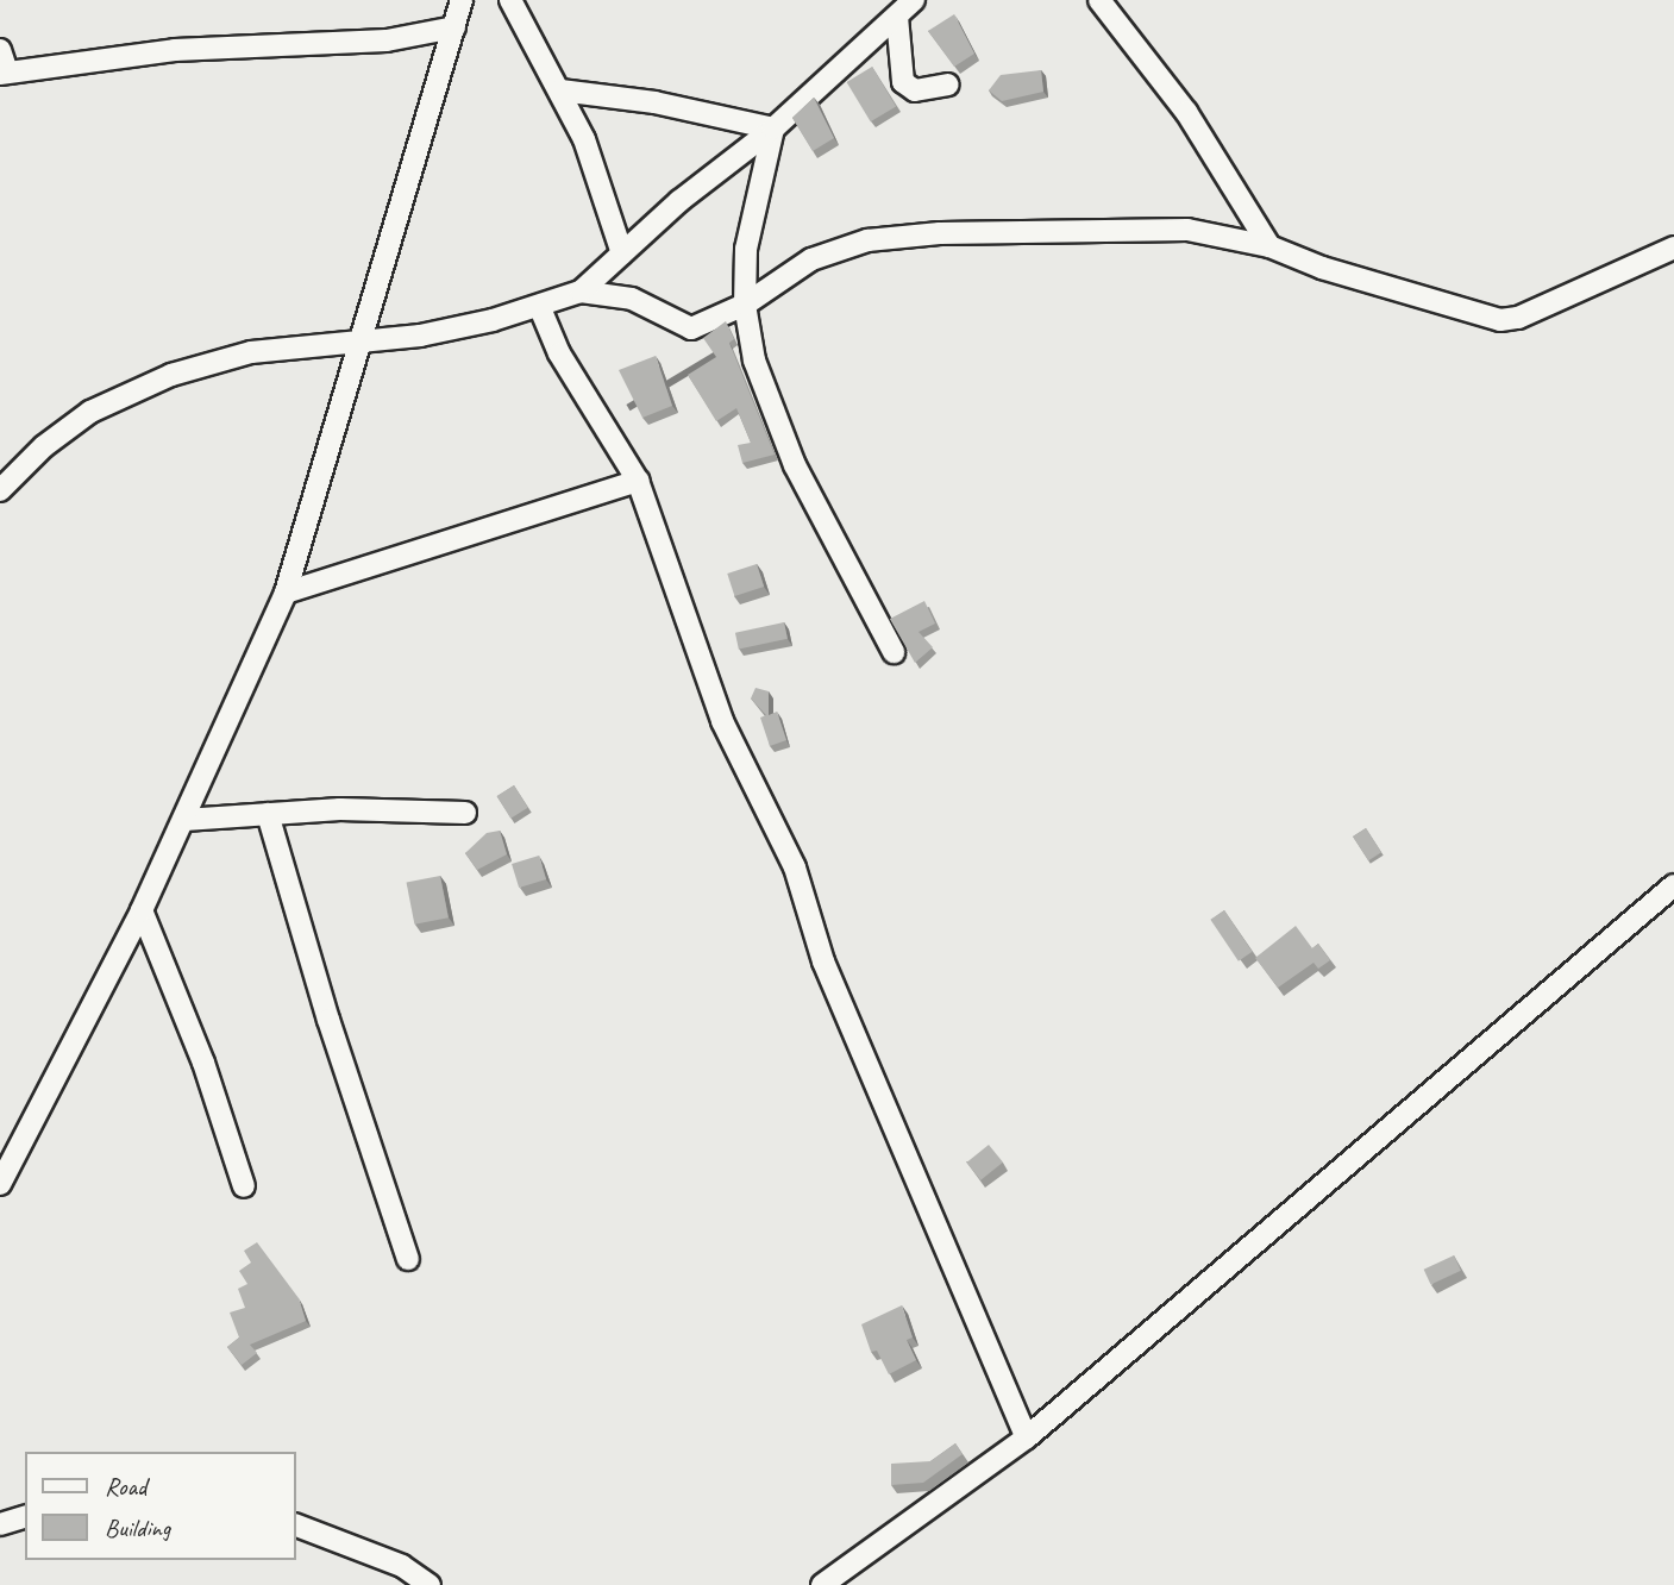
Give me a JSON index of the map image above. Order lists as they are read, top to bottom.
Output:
{
  "legend": ["Road", "Building"]
}
